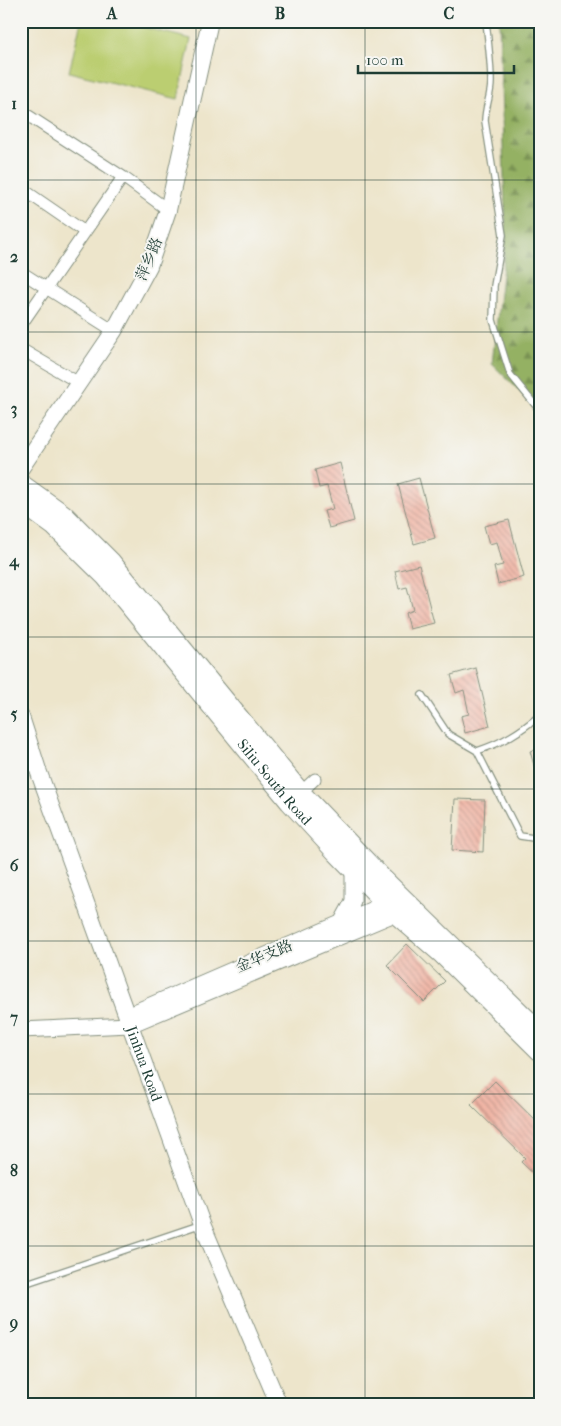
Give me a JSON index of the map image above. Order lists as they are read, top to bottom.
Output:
{
  "streets": {
    "main road": ["萍乡路", "Siliu South Road", "Jinhua Road"],
    "street": ["金华支路"]
  },
  "crossings": [
    ["Siliu South Road", "金华支路"],
    ["金华支路", "Jinhua Road"]
  ],
  "scale_bar": "100 m",
  "grid": {
    "columns": ["A", "B", "C"],
    "rows": [
      "1",
      "2",
      "3",
      "4",
      "5",
      "6",
      "7",
      "8",
      "9"
    ]
  }
}
